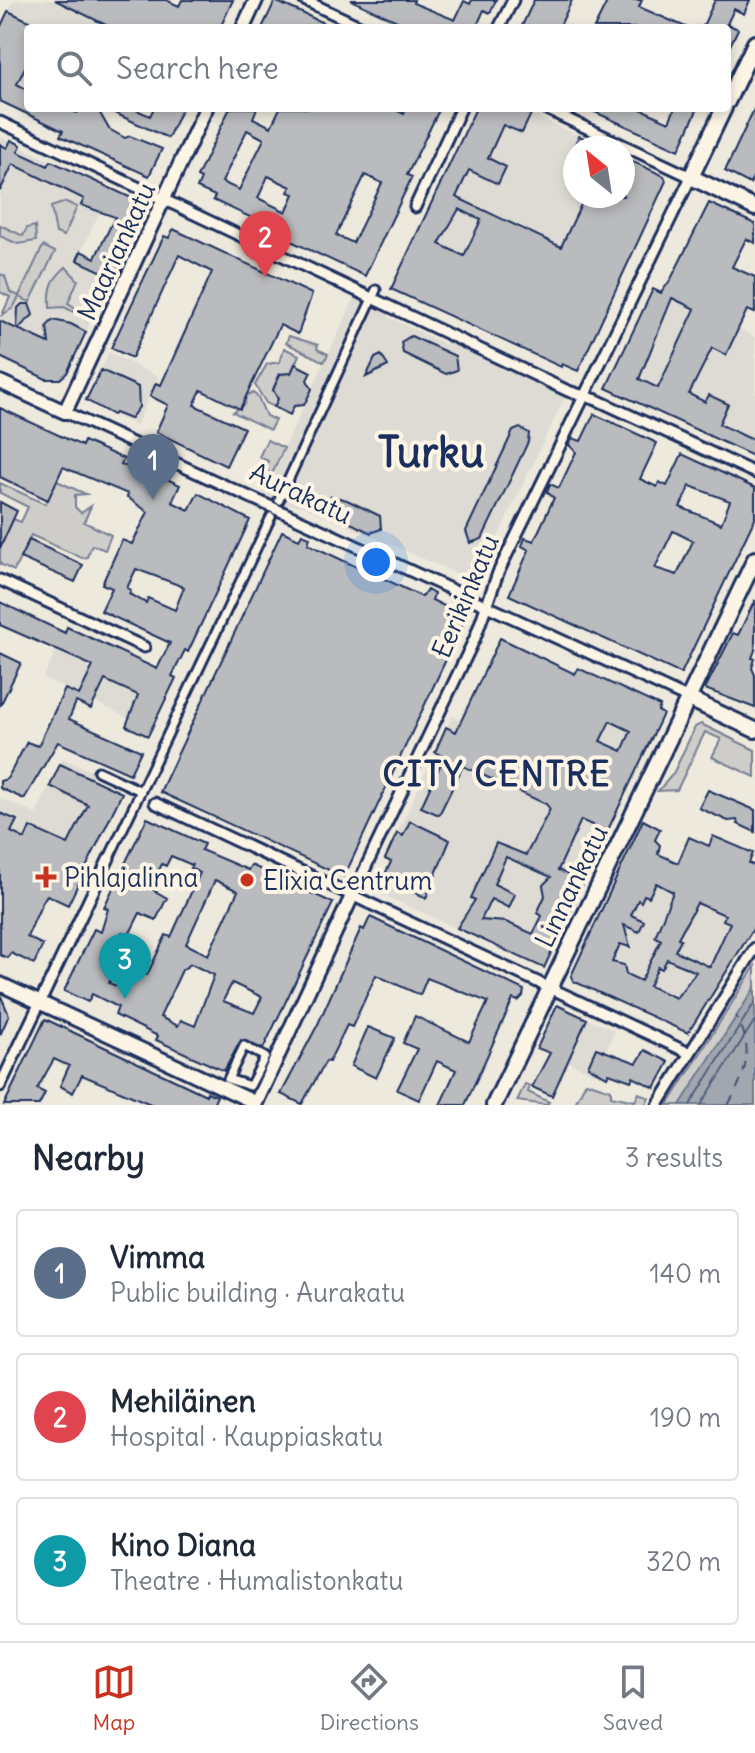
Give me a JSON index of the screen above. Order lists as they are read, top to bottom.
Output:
{
  "streets": {
    "main road": ["Aurakatu", "Eerikinkatu", "Linnankatu"],
    "street": ["Maariankatu"]
  },
  "crossings": [
    ["Maariankatu", "Aurakatu"],
    ["Aurakatu", "Eerikinkatu"],
    ["Aurakatu", "Linnankatu"]
  ],
  "districts": ["Turku", "CITY CENTRE"],
  "places": {
    "health": ["Pihlajalinna"],
    "other": ["Elixia Centrum"]
  },
  "north": "top left",
  "page": {
    "search": "Search here",
    "pins": ["2", "1", "3"],
    "heading": ["Nearby", "3 results"],
    "list": [
      {
        "mark": "1",
        "name": "Vimma",
        "note": "Public building · Aurakatu",
        "value": "140 m"
      },
      {
        "mark": "2",
        "name": "Mehiläinen",
        "note": "Hospital · Kauppiaskatu",
        "value": "190 m"
      },
      {
        "mark": "3",
        "name": "Kino Diana",
        "note": "Theatre · Humalistonkatu",
        "value": "320 m"
      }
    ],
    "nav": ["Map", "Directions", "Saved"]
  }
}
